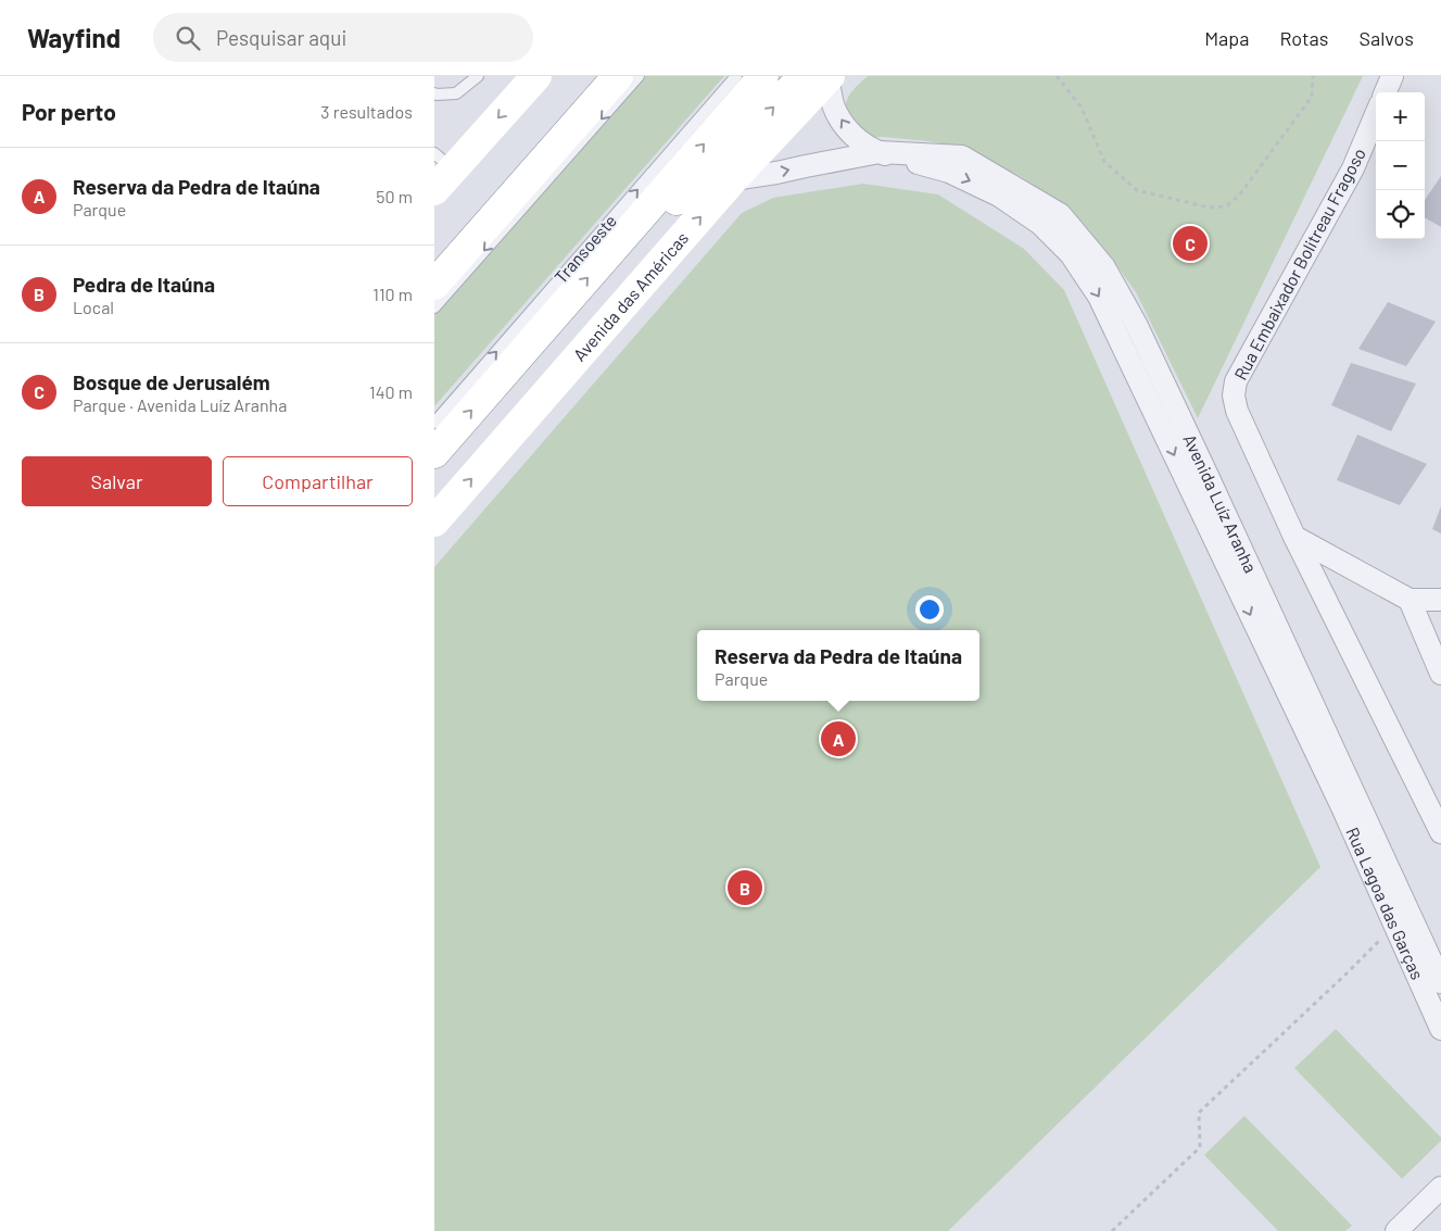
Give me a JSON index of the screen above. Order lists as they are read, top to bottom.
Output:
{
  "streets": {
    "main road": ["Avenida das Américas"],
    "street": ["Rua Embaixador Bolitreau Fragoso", "Avenida Luíz Aranha", "Rua Lagoa das Garças"],
    "lane": ["Transoeste"]
  },
  "crossings": [
    ["Avenida das Américas", "Avenida Luíz Aranha"],
    ["Avenida Luíz Aranha", "Rua Lagoa das Garças"]
  ],
  "page": {
    "header": "Wayfind",
    "search": "Pesquisar aqui",
    "nav": ["Mapa", "Rotas", "Salvos"],
    "heading": ["Por perto", "3 resultados"],
    "map_buttons": ["+", "−"],
    "list": [
      {
        "mark": "A",
        "name": "Reserva da Pedra de Itaúna",
        "note": "Parque",
        "value": "50 m"
      },
      {
        "mark": "B",
        "name": "Pedra de Itaúna",
        "note": "Local",
        "value": "110 m"
      },
      {
        "mark": "C",
        "name": "Bosque de Jerusalém",
        "note": "Parque · Avenida Luíz Aranha",
        "value": "140 m"
      }
    ],
    "pins": ["C", "A", "B"],
    "buttons": ["Salvar", "Compartilhar"],
    "popup": ["Reserva da Pedra de Itaúna", "Parque"]
  }
}
